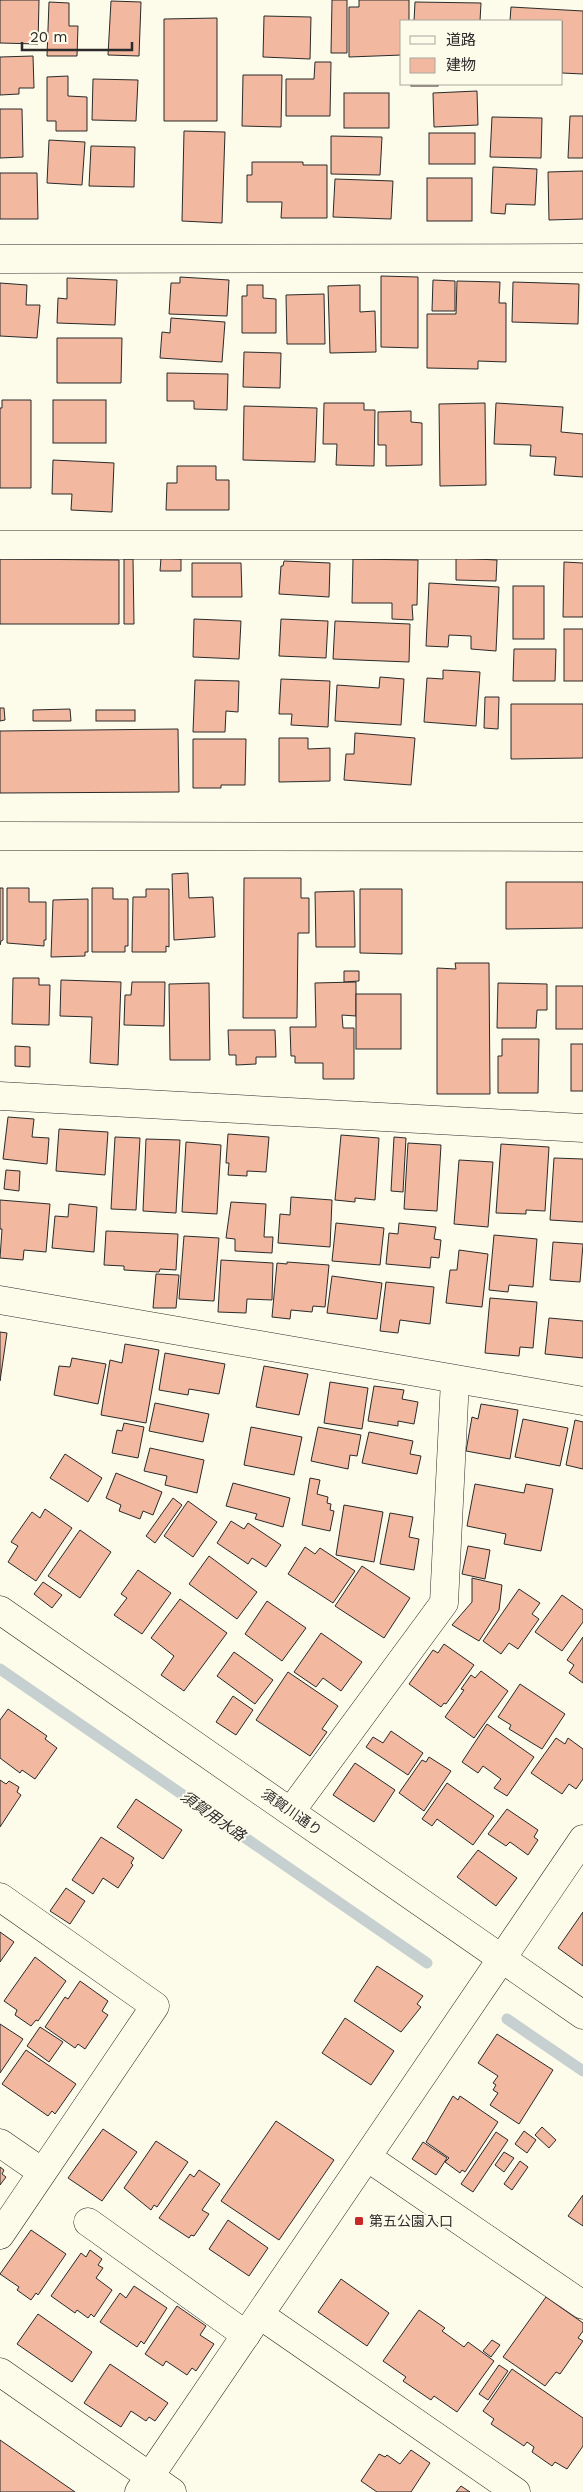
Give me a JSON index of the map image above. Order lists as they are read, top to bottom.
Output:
{
  "streets": {
    "street": ["須賀川通り"]
  },
  "water": ["須賀用水路"],
  "places": {
    "transit": ["第五公園入口"]
  },
  "legend": ["道路", "建物"],
  "scale_bar": "20 m"
}
